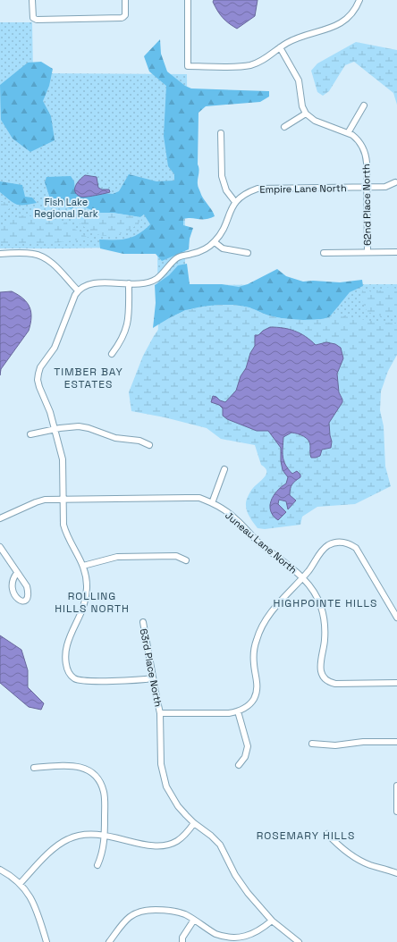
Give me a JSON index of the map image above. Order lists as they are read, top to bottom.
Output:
{
  "streets": {
    "street": [
      "Empire Lane North",
      "62nd Place North",
      "Juneau Lane North",
      "63rd Place North"
    ]
  },
  "crossings": [
    ["Empire Lane North", "62nd Place North"]
  ],
  "districts": [
    "TIMBER BAY ESTATES",
    "ROLLING HILLS NORTH",
    "HIGHPOINTE HILLS",
    "ROSEMARY HILLS"
  ],
  "parks": ["Fish Lake Regional Park"]
}
